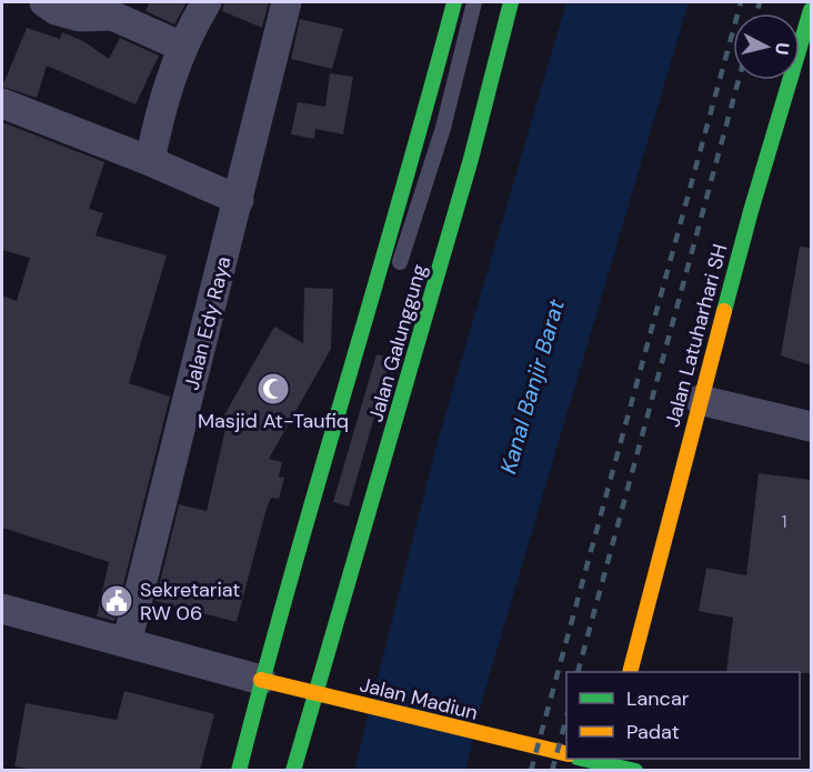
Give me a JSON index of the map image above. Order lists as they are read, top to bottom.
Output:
{
  "streets": {
    "main road": ["Jalan Latuharhari SH", "Jalan Galunggung", "Jalan Madiun"],
    "street": ["Jalan Edy Raya"]
  },
  "crossings": [
    ["Jalan Galunggung", "Jalan Madiun"]
  ],
  "water": ["Kanal Banjir Barat"],
  "places": {
    "mosque": ["Masjid At-Taufiq"],
    "public building": ["Sekretariat RW 06"]
  },
  "house_numbers": ["1"],
  "legend": ["Lancar", "Padat"],
  "north": "right"
}
